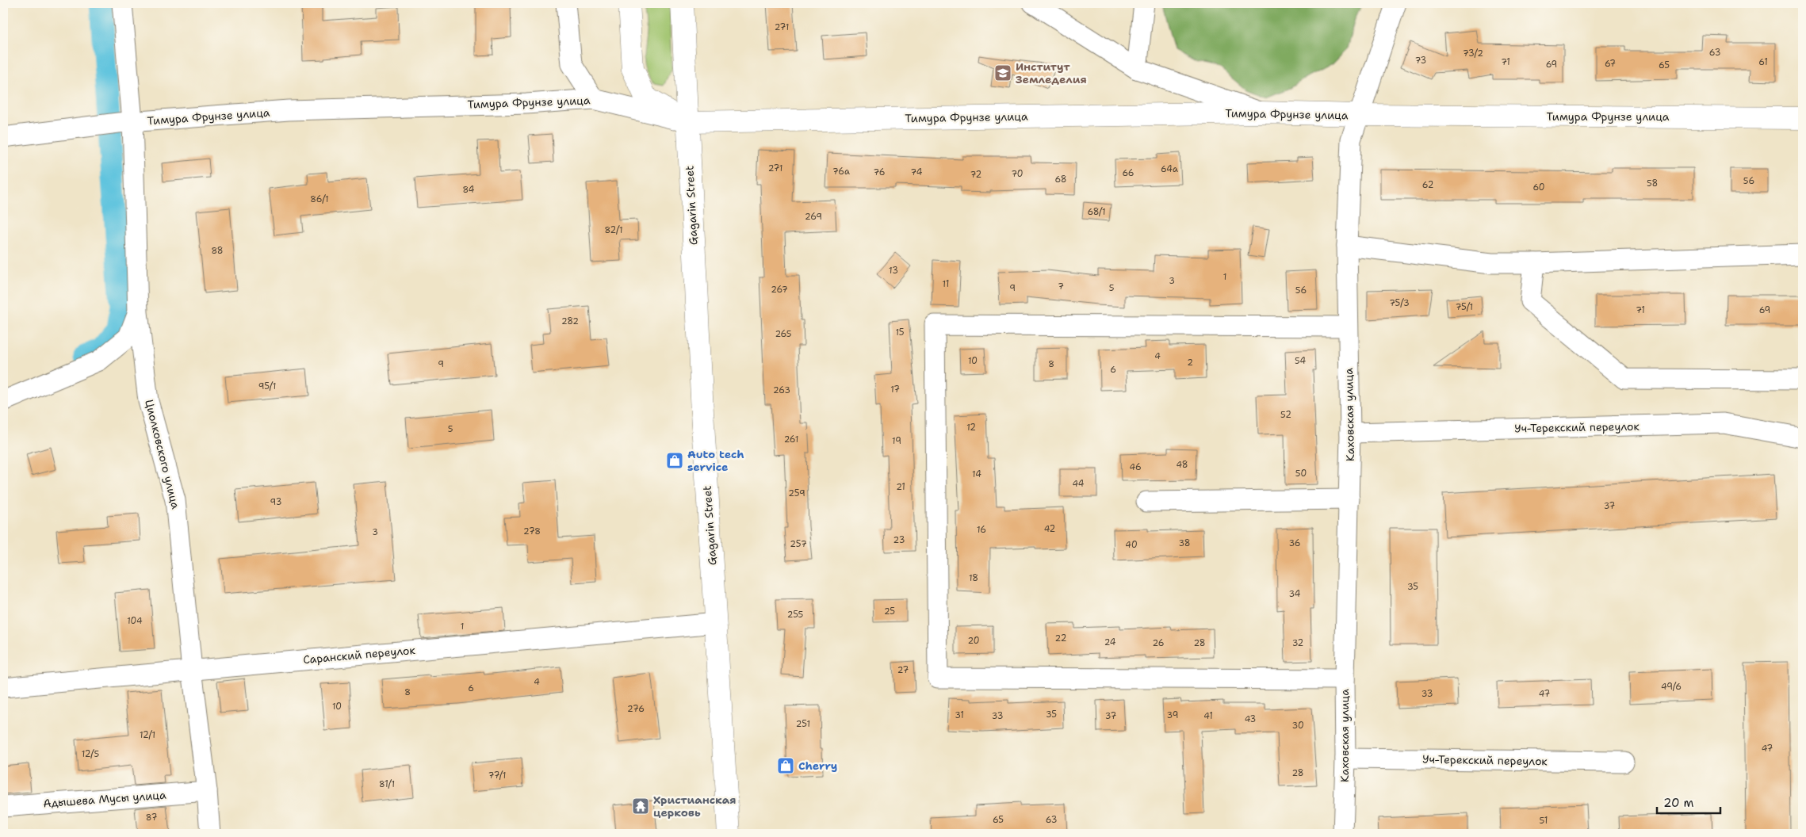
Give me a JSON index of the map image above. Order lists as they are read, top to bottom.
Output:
{
  "streets": {
    "main road": ["Тимура Фрунзе улица", "Gagarin Street"],
    "street": [
      "Каховская улица",
      "Уч-Терекский переулок",
      "Циолковского улица",
      "Саранский переулок",
      "Адышева Мусы улица"
    ]
  },
  "crossings": [
    ["Тимура Фрунзе улица", "Gagarin Street"],
    ["Тимура Фрунзе улица", "Каховская улица"],
    ["Тимура Фрунзе улица", "Циолковского улица"],
    ["Gagarin Street", "Саранский переулок"],
    ["Каховская улица", "Уч-Терекский переулок"],
    ["Циолковского улица", "Саранский переулок"],
    ["Циолковского улица", "Адышева Мусы улица"]
  ],
  "places": {
    "school or university": ["Институт Земледелия"],
    "shop": ["Auto tech service", "Cherry"],
    "temple": ["Христианская церковь"]
  },
  "house_numbers": [
    "271",
    "63",
    "73/2",
    "73",
    "71",
    "61",
    "67",
    "69",
    "65",
    "271",
    "64а",
    "76а",
    "76",
    "74",
    "66",
    "70",
    "72",
    "68",
    "56",
    "58",
    "62",
    "60",
    "84",
    "86/1",
    "68/1",
    "269",
    "82/1",
    "88",
    "13",
    "1",
    "3",
    "11",
    "7",
    "9",
    "5",
    "267",
    "56",
    "75/3",
    "75/1",
    "71",
    "69",
    "282",
    "15",
    "265",
    "4",
    "10",
    "54",
    "2",
    "9",
    "8",
    "6",
    "95/1",
    "17",
    "263",
    "52",
    "12",
    "5",
    "261",
    "19",
    "48",
    "46",
    "50",
    "14",
    "44",
    "21",
    "259",
    "93",
    "37",
    "42",
    "16",
    "278",
    "3",
    "23",
    "38",
    "36",
    "257",
    "40",
    "18",
    "35",
    "34",
    "25",
    "255",
    "104",
    "1",
    "22",
    "20",
    "24",
    "26",
    "28",
    "32",
    "27",
    "4",
    "49/6",
    "6",
    "8",
    "33",
    "47",
    "10",
    "276",
    "35",
    "31",
    "39",
    "33",
    "37",
    "41",
    "43",
    "251",
    "30",
    "12/1",
    "47",
    "12/5",
    "28",
    "77/1",
    "81/1",
    "87",
    "65",
    "63",
    "51"
  ],
  "scale_bar": "20 m"
}
